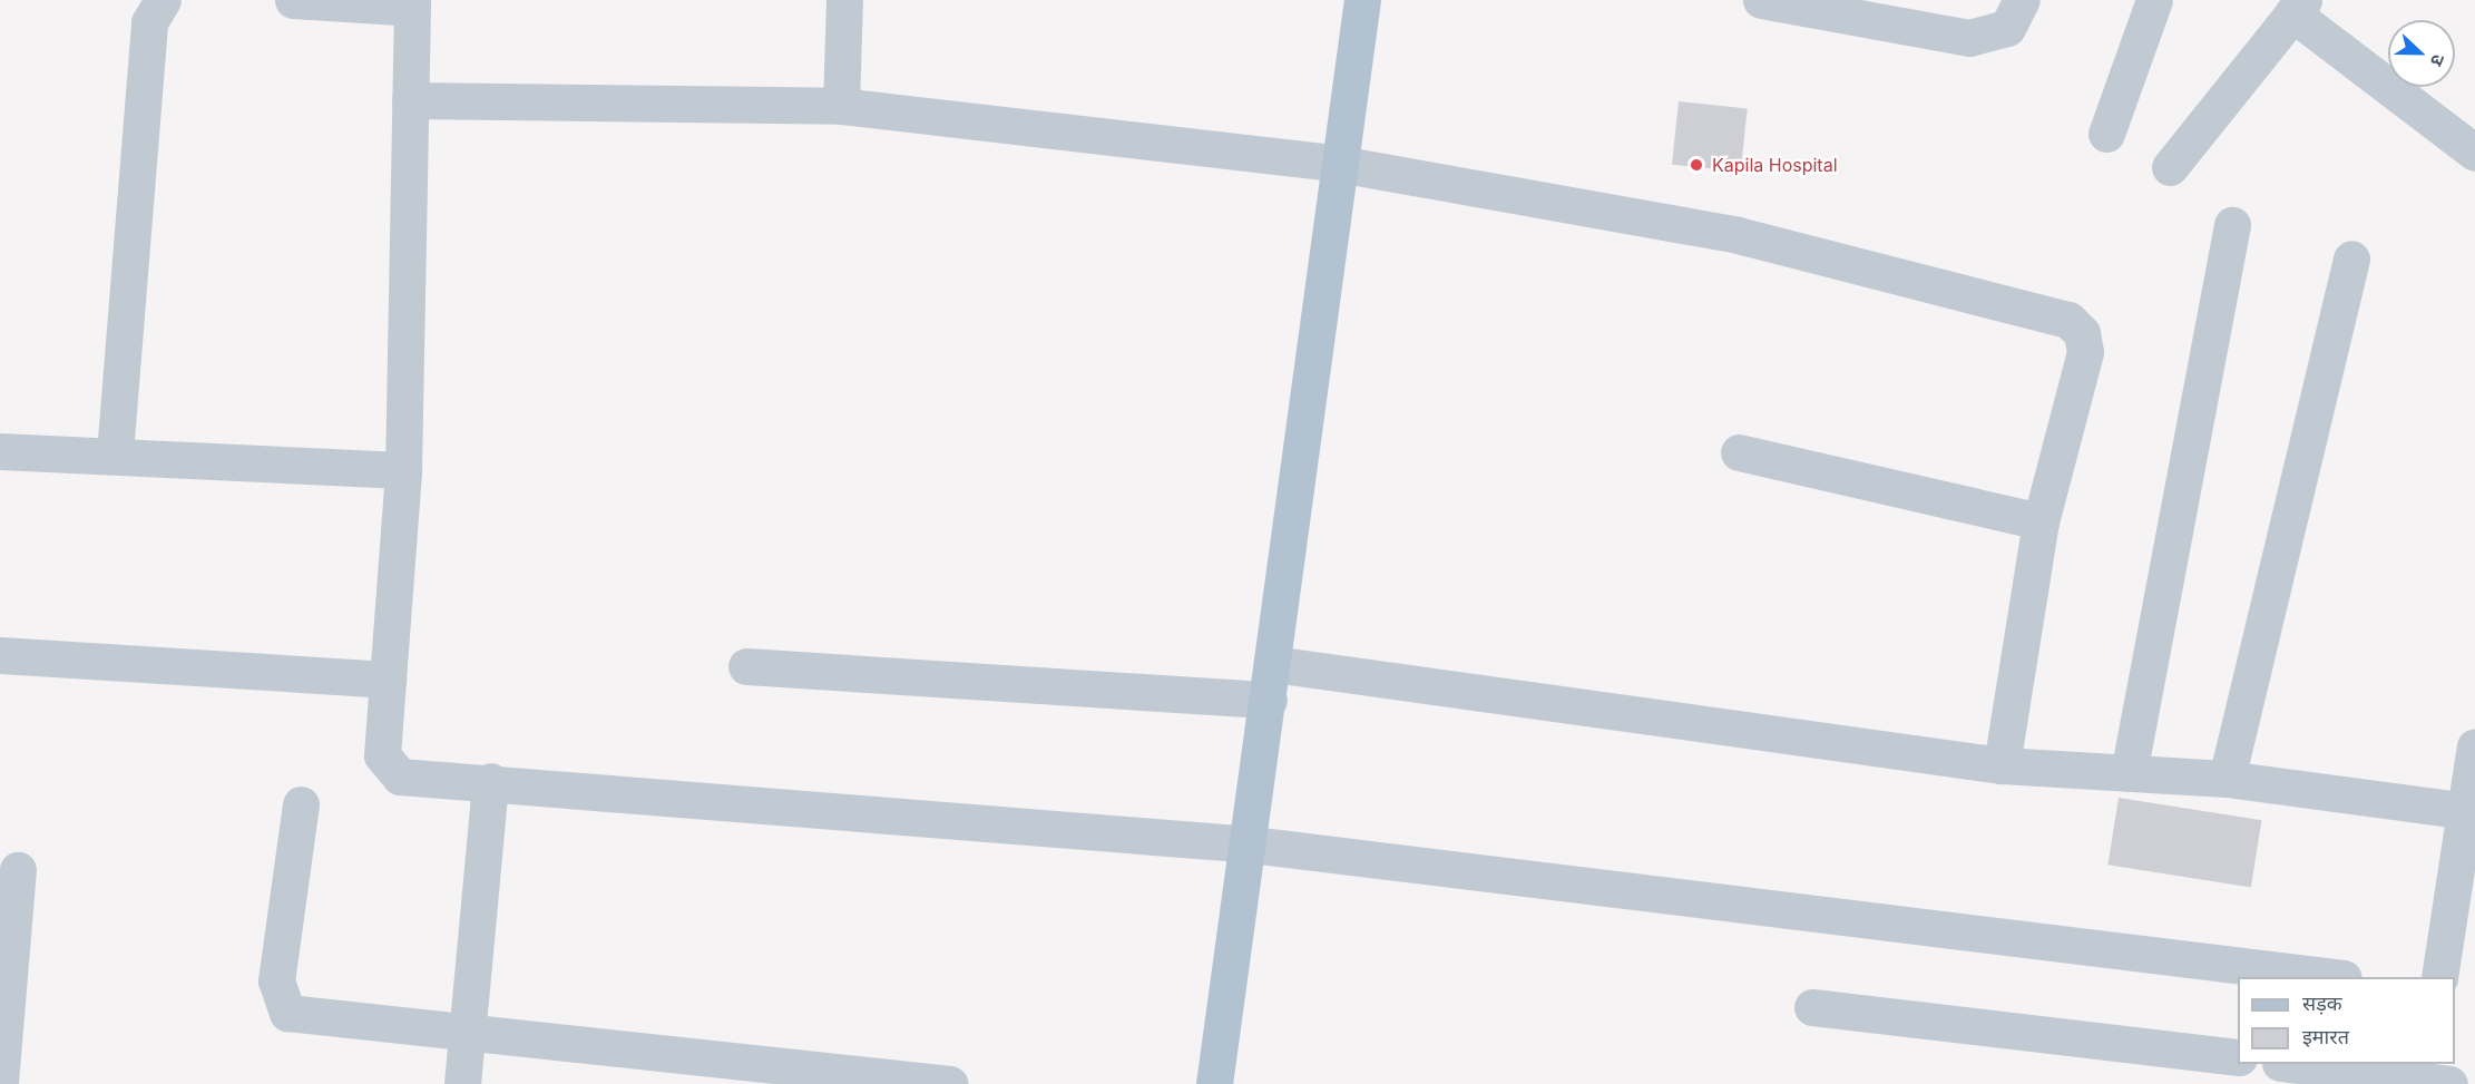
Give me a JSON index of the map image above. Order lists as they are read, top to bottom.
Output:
{
  "places": ["Kapila Hospital"],
  "legend": ["सड़क", "इमारत"],
  "north": "right"
}
